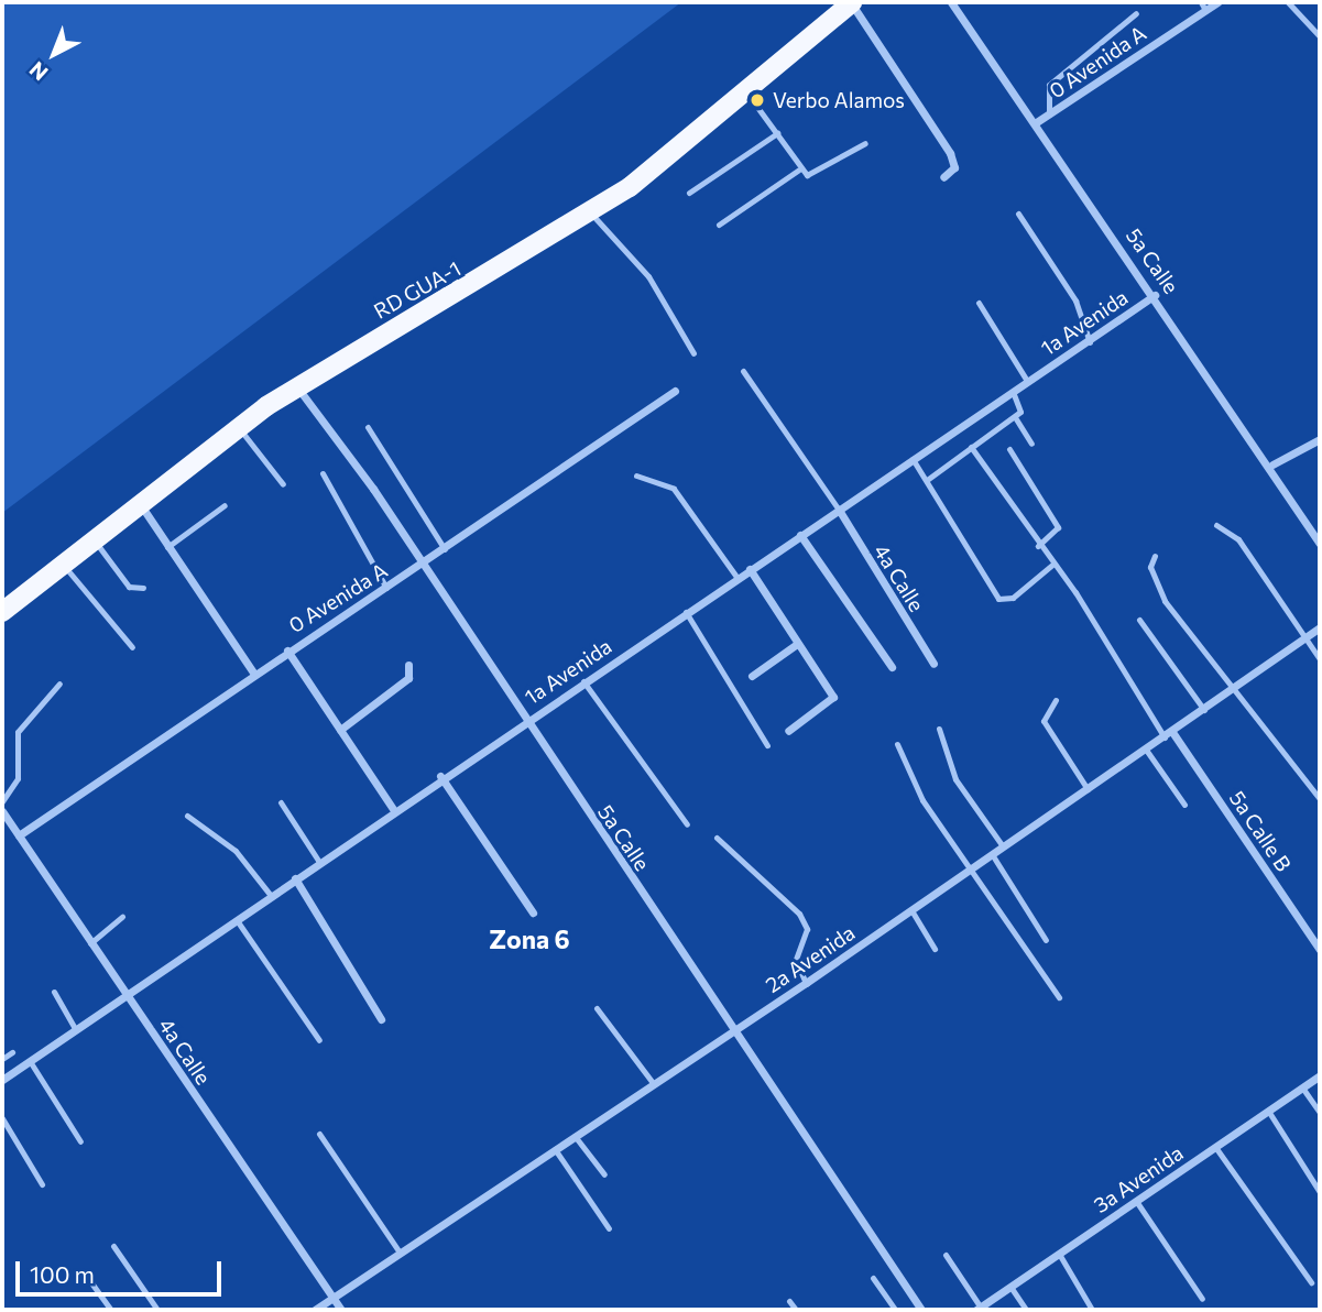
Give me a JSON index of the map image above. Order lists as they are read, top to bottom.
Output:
{
  "streets": {
    "main road": ["RD GUA-1"],
    "street": [
      "0 Avenida A",
      "5a Calle",
      "1a Avenida",
      "4a Calle",
      "5a Calle B",
      "2a Avenida",
      "3a Avenida"
    ]
  },
  "crossings": [
    ["0 Avenida A", "5a Calle"],
    ["0 Avenida A", "4a Calle"],
    ["5a Calle", "RD GUA-1"],
    ["5a Calle", "1a Avenida"],
    ["5a Calle", "2a Avenida"],
    ["1a Avenida", "4a Calle"],
    ["4a Calle", "2a Avenida"],
    ["5a Calle B", "2a Avenida"]
  ],
  "districts": ["Zona 6"],
  "places": ["Verbo Alamos"],
  "scale_bar": "100 m",
  "north": "bottom left"
}
